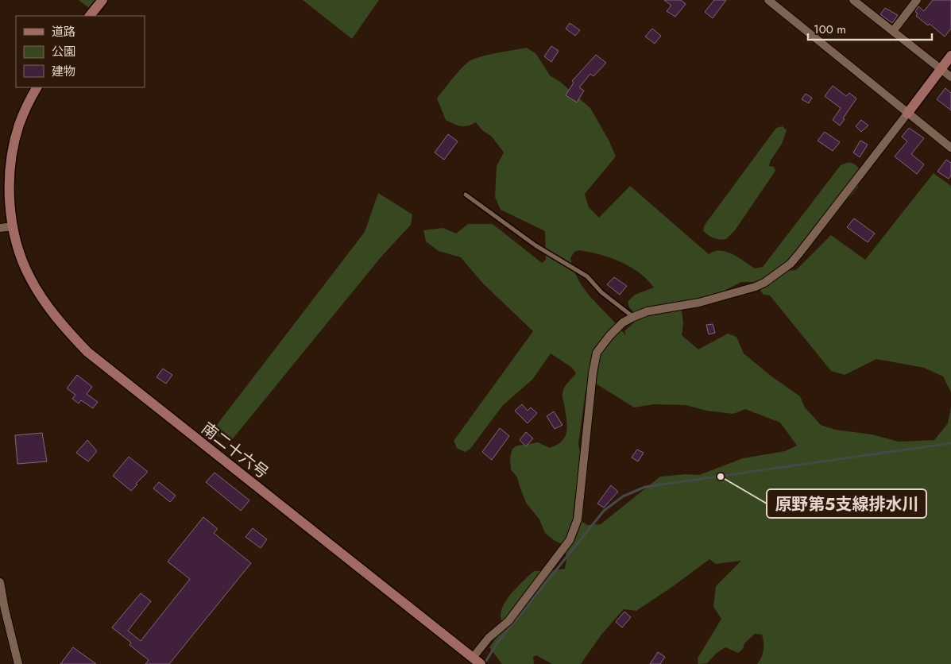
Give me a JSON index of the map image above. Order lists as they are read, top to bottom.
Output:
{
  "streets": {
    "street": ["南二十六号"]
  },
  "places": ["原野第５支線排水川"],
  "legend": ["道路", "公園", "建物"],
  "scale_bar": "100 m"
}
